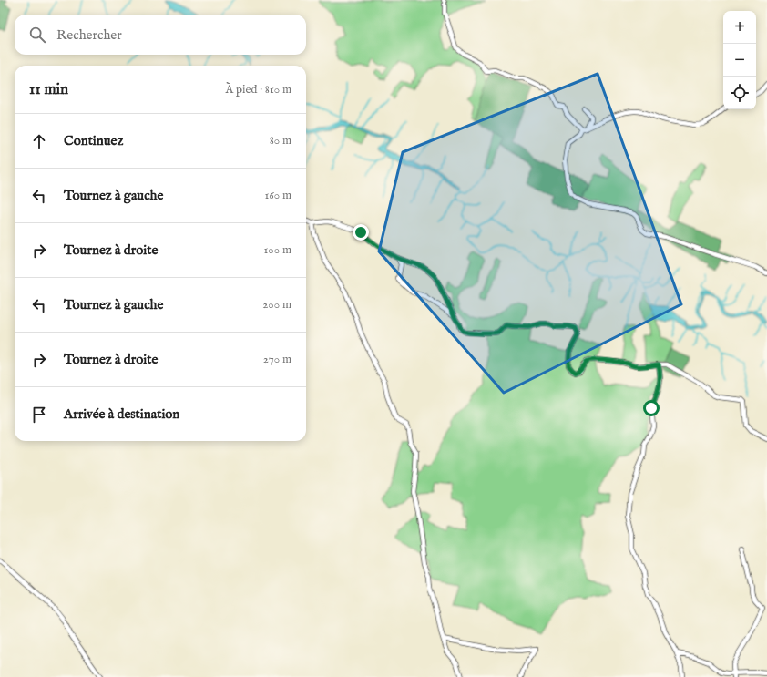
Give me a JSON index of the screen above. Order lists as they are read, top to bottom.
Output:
{
  "page": {
    "map_buttons": ["+", "−"],
    "search": "Rechercher",
    "heading": ["11 min", "À pied · 810 m"],
    "list": [
      ["Continuez", "80 m"],
      ["Tournez à gauche", "160 m"],
      ["Tournez à droite", "100 m"],
      ["Tournez à gauche", "200 m"],
      ["Tournez à droite", "270 m"],
      "Arrivée à destination"
    ]
  }
}
